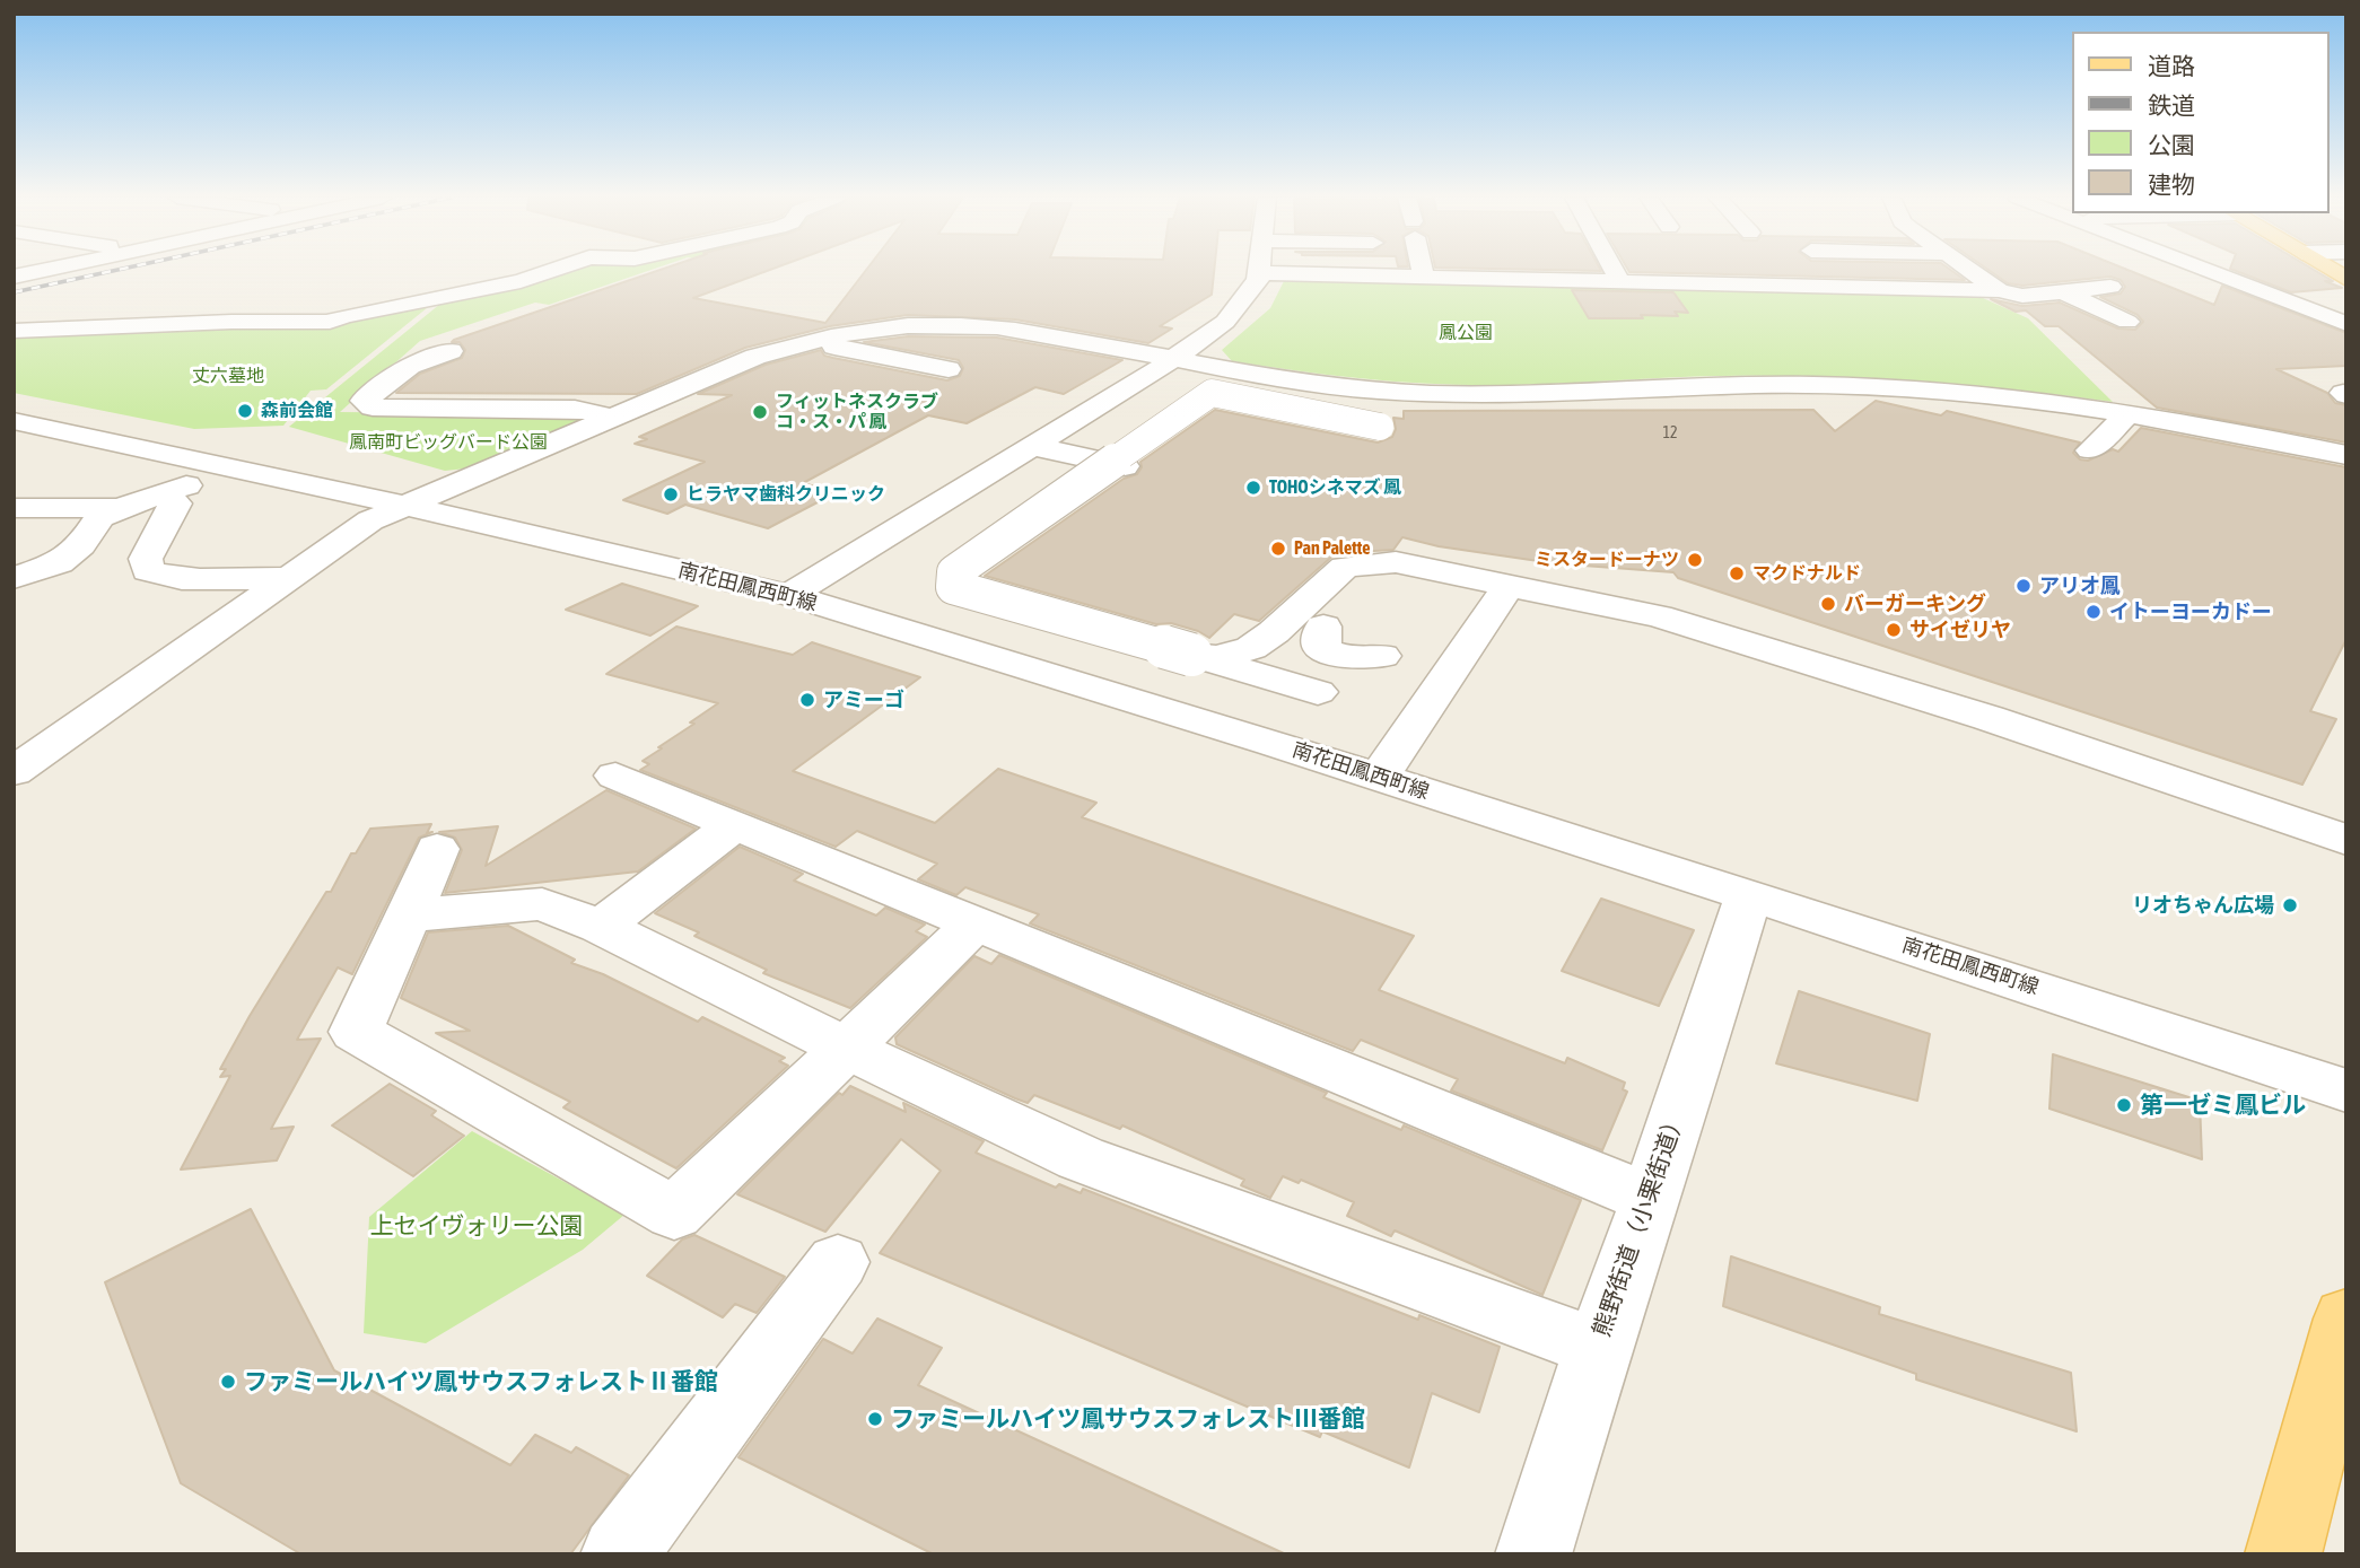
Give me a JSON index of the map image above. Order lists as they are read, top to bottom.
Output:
{
  "streets": {
    "street": ["南花田鳳西町線", "熊野街道（小栗街道）"]
  },
  "crossings": [
    ["南花田鳳西町線", "熊野街道（小栗街道）"]
  ],
  "parks": [
    "鳳公園",
    "丈六墓地",
    "鳳南町ビッグバード公園",
    "上セイヴォリー公園"
  ],
  "places": [
    "森前会館",
    "フィットネスクラブ コ・ス・パ 鳳",
    "TOHOシネマズ 鳳",
    "ヒラヤマ歯科クリニック",
    "Pan Palette",
    "ミスタードーナツ",
    "マクドナルド",
    "アリオ鳳",
    "バーガーキング",
    "イトーヨーカドー",
    "サイゼリヤ",
    "アミーゴ",
    "リオちゃん広場",
    "第一ゼミ鳳ビル",
    "ファミールハイツ鳳サウスフォレストⅡ番館",
    "ファミールハイツ鳳サウスフォレストⅢ番館"
  ],
  "house_numbers": ["12"],
  "legend": [
    "道路",
    "鉄道",
    "公園",
    "建物"
  ]
}
